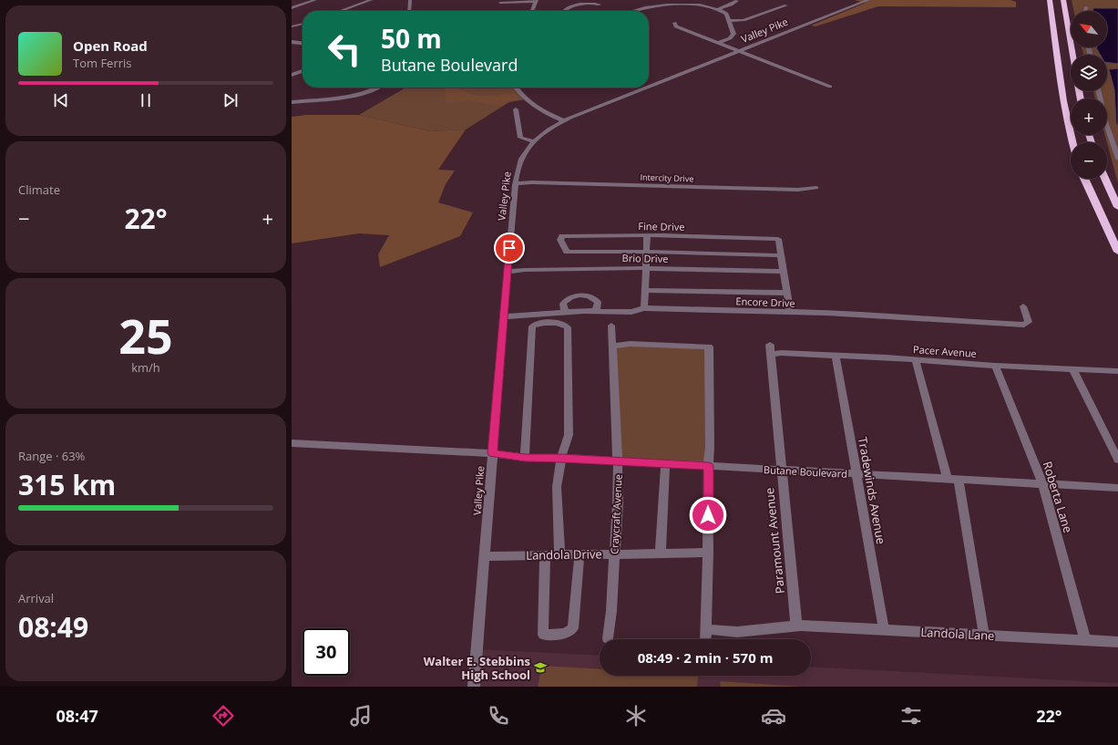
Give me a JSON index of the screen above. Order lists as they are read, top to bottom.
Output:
{
  "streets": {
    "street": [
      "Valley Pike",
      "Intercity Drive",
      "Fine Drive",
      "Brio Drive",
      "Encore Drive",
      "Pacer Avenue",
      "Butane Boulevard",
      "Tradewinds Avenue",
      "Roberta Lane",
      "Craycraft Avenue",
      "Paramount Avenue",
      "Landola Drive",
      "Landola Lane"
    ]
  },
  "crossings": [
    ["Valley Pike", "Intercity Drive"],
    ["Valley Pike", "Brio Drive"],
    ["Valley Pike", "Encore Drive"],
    ["Valley Pike", "Butane Boulevard"],
    ["Valley Pike", "Landola Drive"],
    ["Pacer Avenue", "Tradewinds Avenue"],
    ["Pacer Avenue", "Roberta Lane"],
    ["Pacer Avenue", "Paramount Avenue"],
    ["Butane Boulevard", "Tradewinds Avenue"],
    ["Butane Boulevard", "Roberta Lane"],
    ["Butane Boulevard", "Craycraft Avenue"],
    ["Butane Boulevard", "Paramount Avenue"],
    ["Tradewinds Avenue", "Landola Lane"],
    ["Roberta Lane", "Landola Lane"],
    ["Craycraft Avenue", "Landola Drive"],
    ["Paramount Avenue", "Landola Lane"]
  ],
  "places": {
    "school or university": ["Walter E. Stebbins High School"]
  },
  "north": "top left",
  "page": {
    "map_buttons": ["+", "−"],
    "turn": ["50 m", "Butane Boulevard"],
    "song": ["Open Road", "Tom Ferris"],
    "tile": [
      "Climate",
      ["25", "km/h"],
      ["Range · 63%", "315 km"],
      ["Arrival", "08:49"]
    ],
    "heat": ["−", "22°", "+"],
    "limit": "30",
    "trip": "08:49 · 2 min · 570 m",
    "tabs": ["08:47", "22°"]
  }
}
